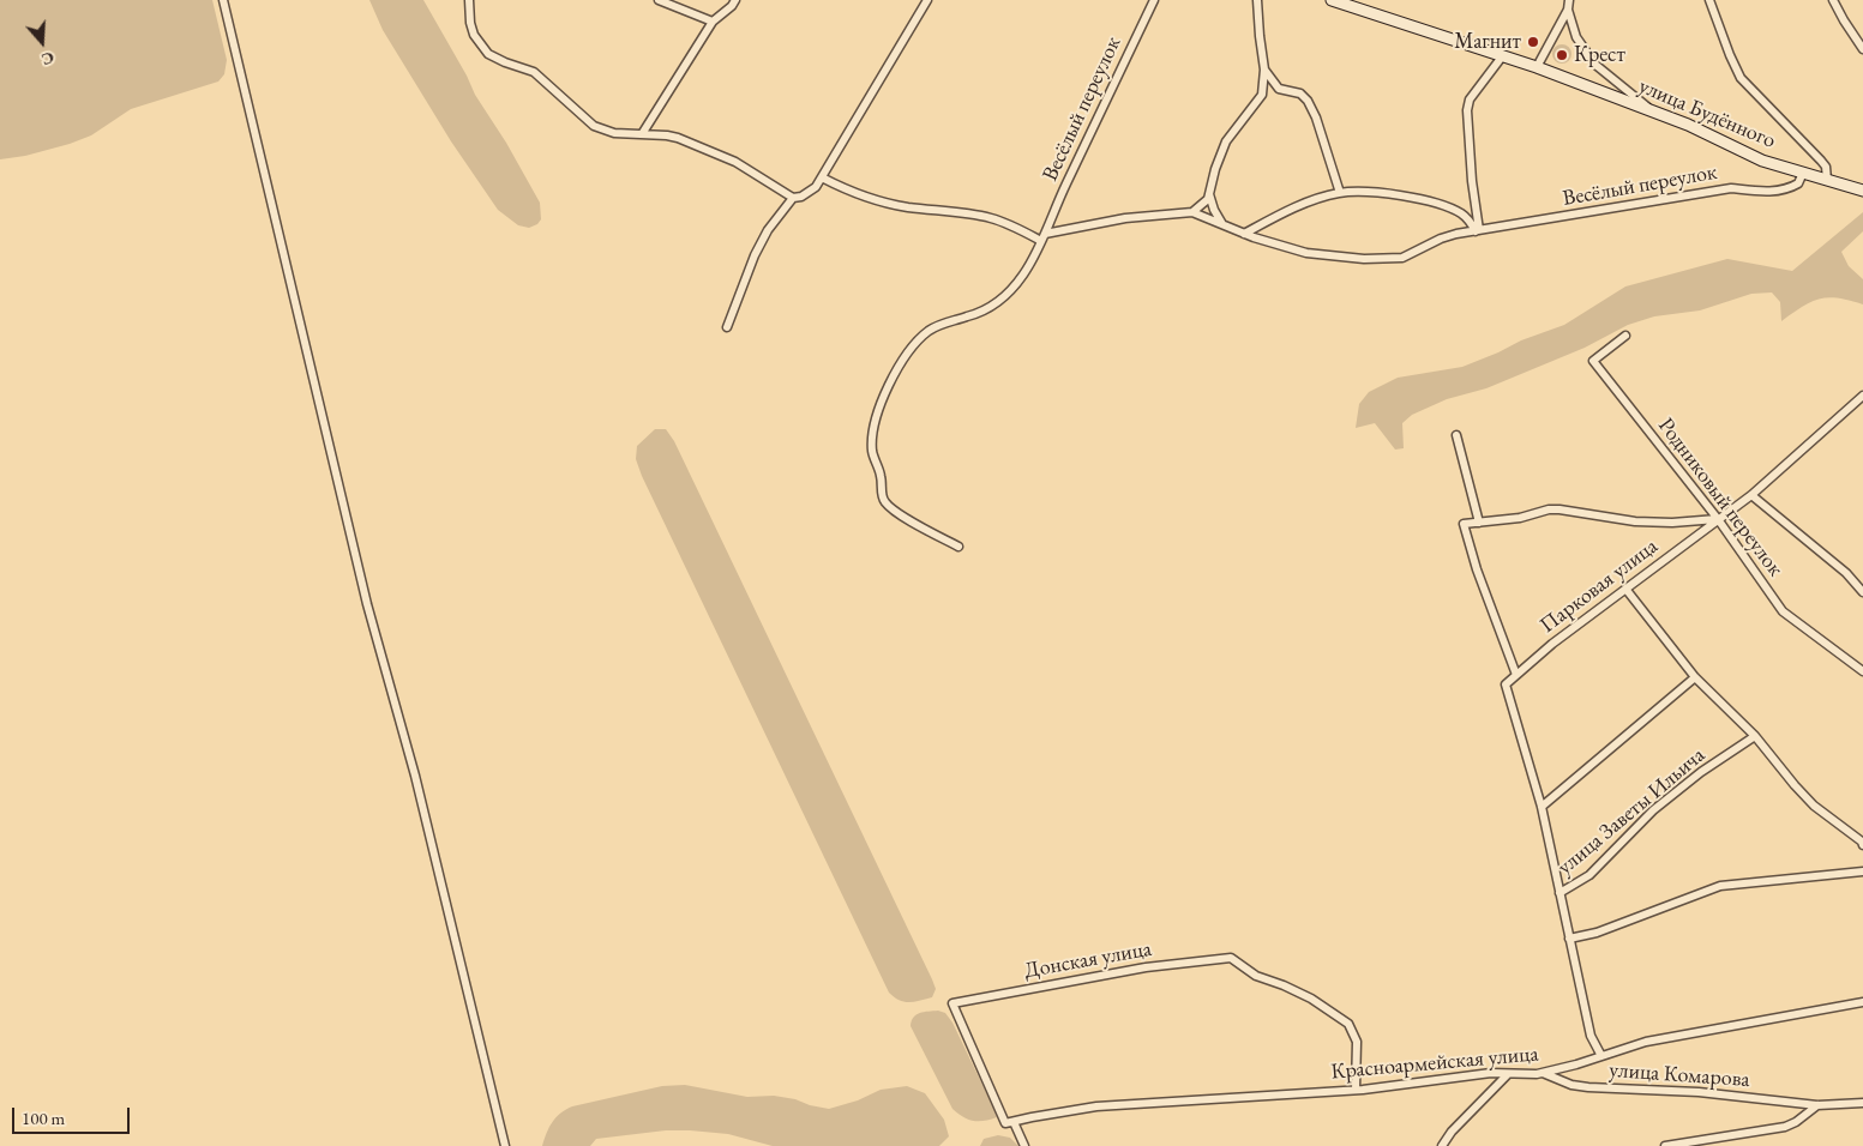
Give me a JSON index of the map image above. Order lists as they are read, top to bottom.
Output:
{
  "streets": {
    "main road": ["улица Будённого"],
    "street": [
      "Весёлый переулок",
      "Родниковый переулок",
      "Парковая улица",
      "улица Заветы Ильича",
      "Донская улица",
      "Красноармейская улица",
      "улица Комарова"
    ]
  },
  "crossings": [
    ["Весёлый переулок", "улица Будённого"],
    ["Родниковый переулок", "Парковая улица"],
    ["Донская улица", "Красноармейская улица"],
    ["Красноармейская улица", "улица Комарова"]
  ],
  "places": ["Магнит", "Крест"],
  "scale_bar": "100 m",
  "north": "bottom"
}
